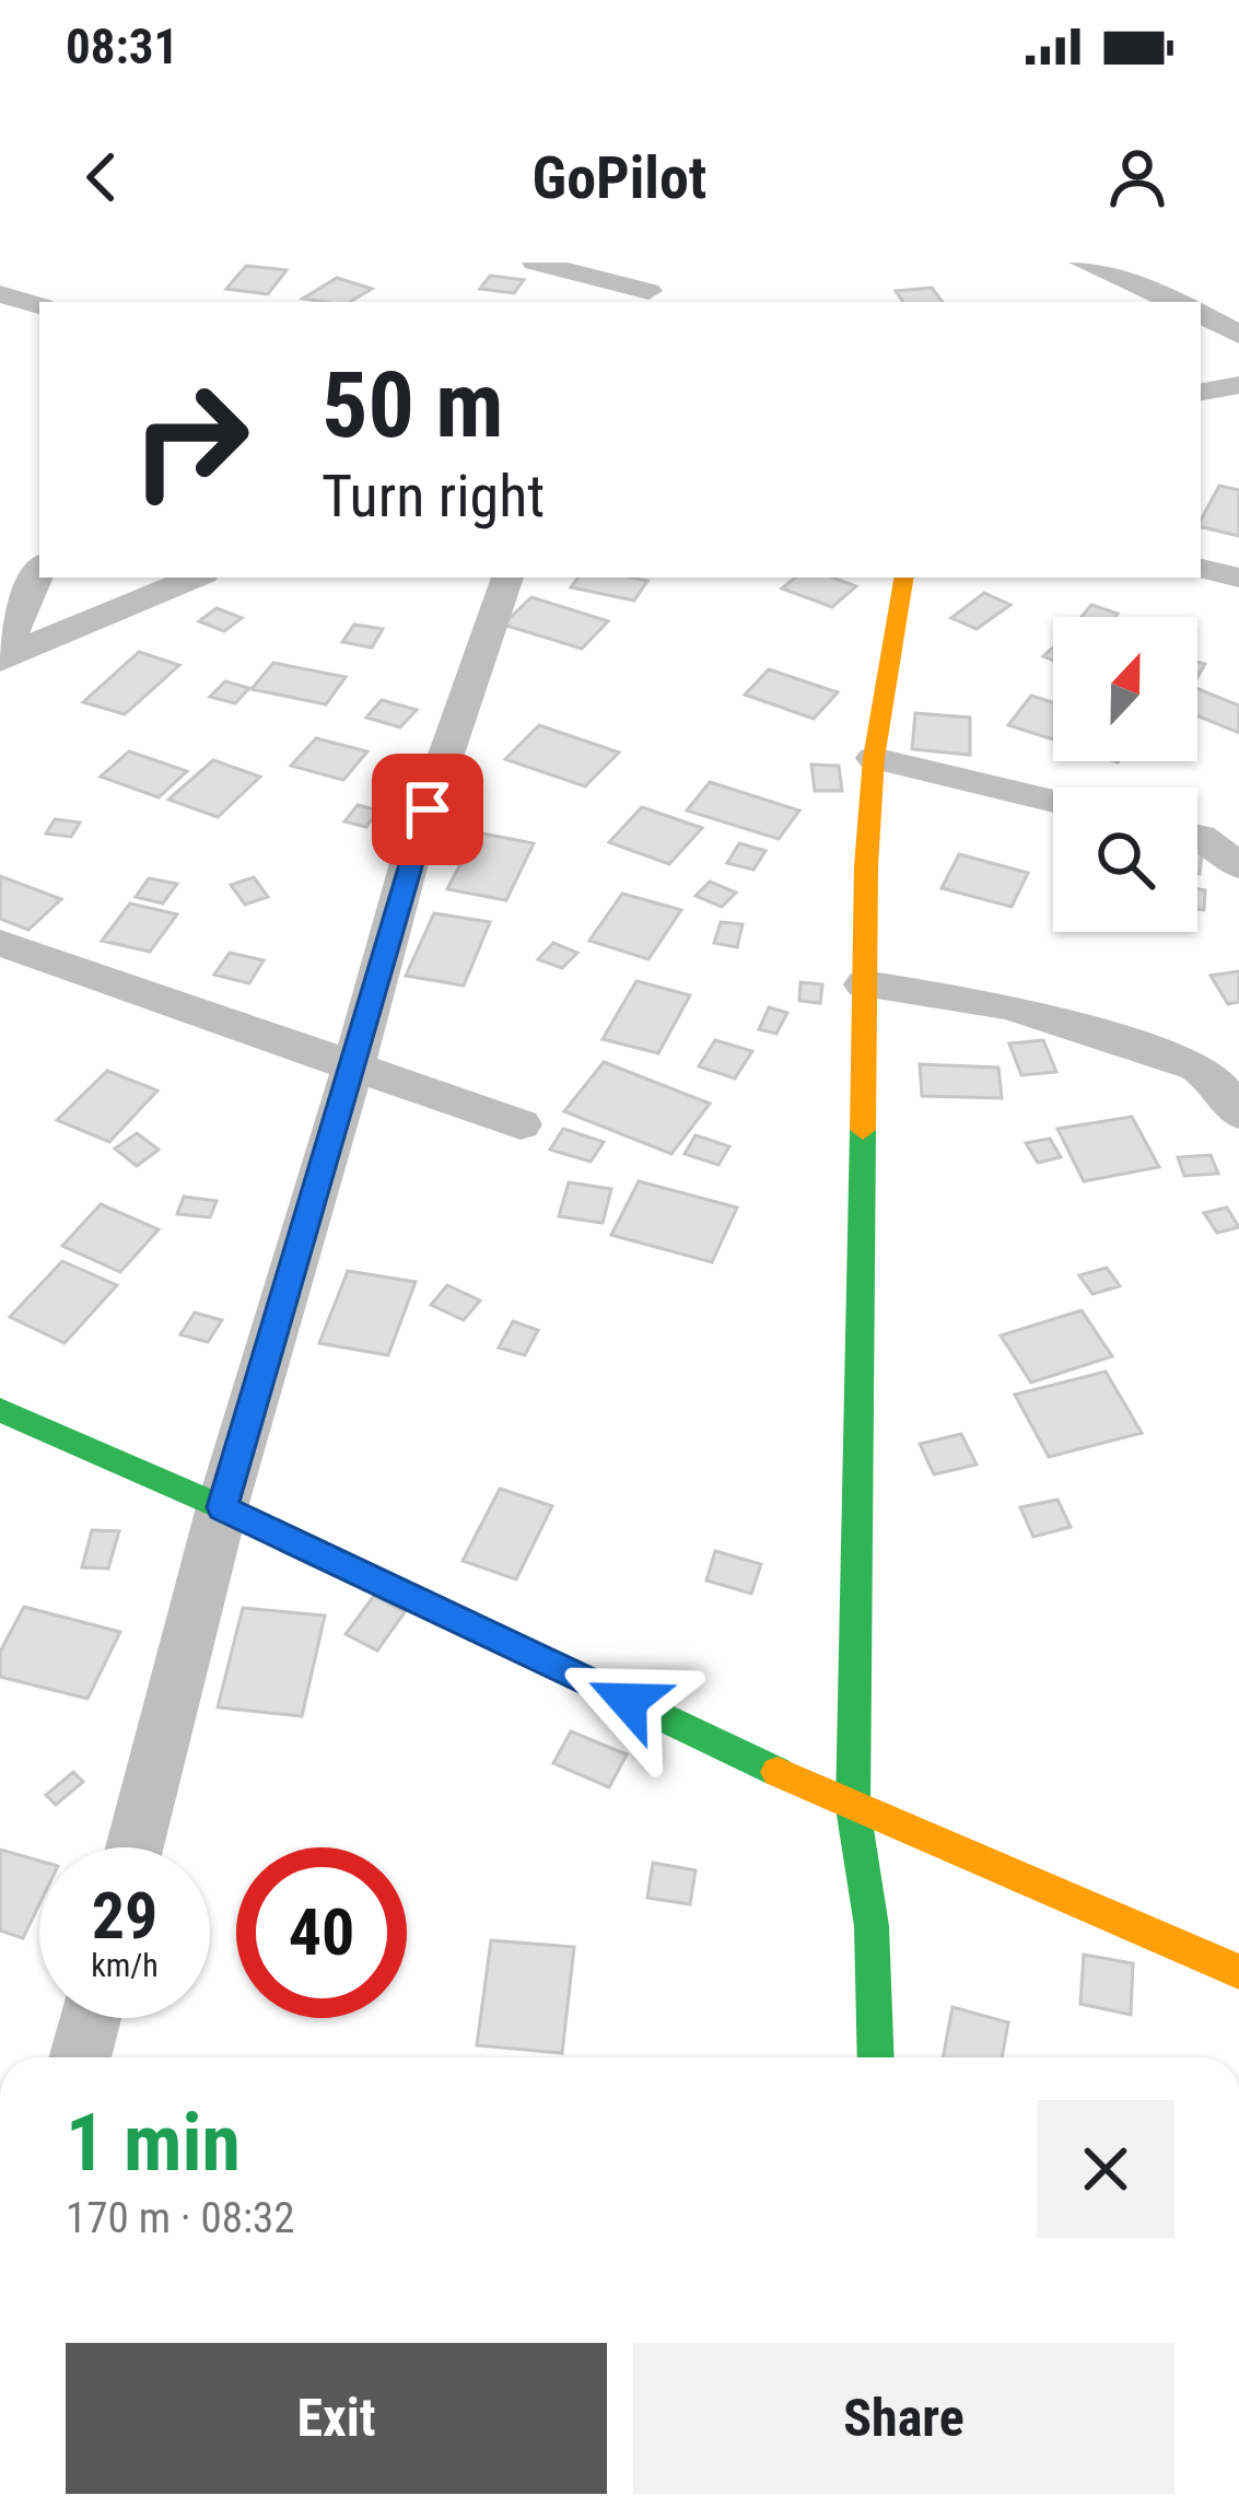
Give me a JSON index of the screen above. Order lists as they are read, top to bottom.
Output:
{
  "north": "top",
  "page": {
    "status": "08:31",
    "header": "GoPilot",
    "turn": ["50 m", "Turn right"],
    "speed": "29 km/h",
    "limit": "40",
    "heading": ["1 min", "170 m · 08:32"],
    "buttons": ["Exit", "Share"]
  }
}
